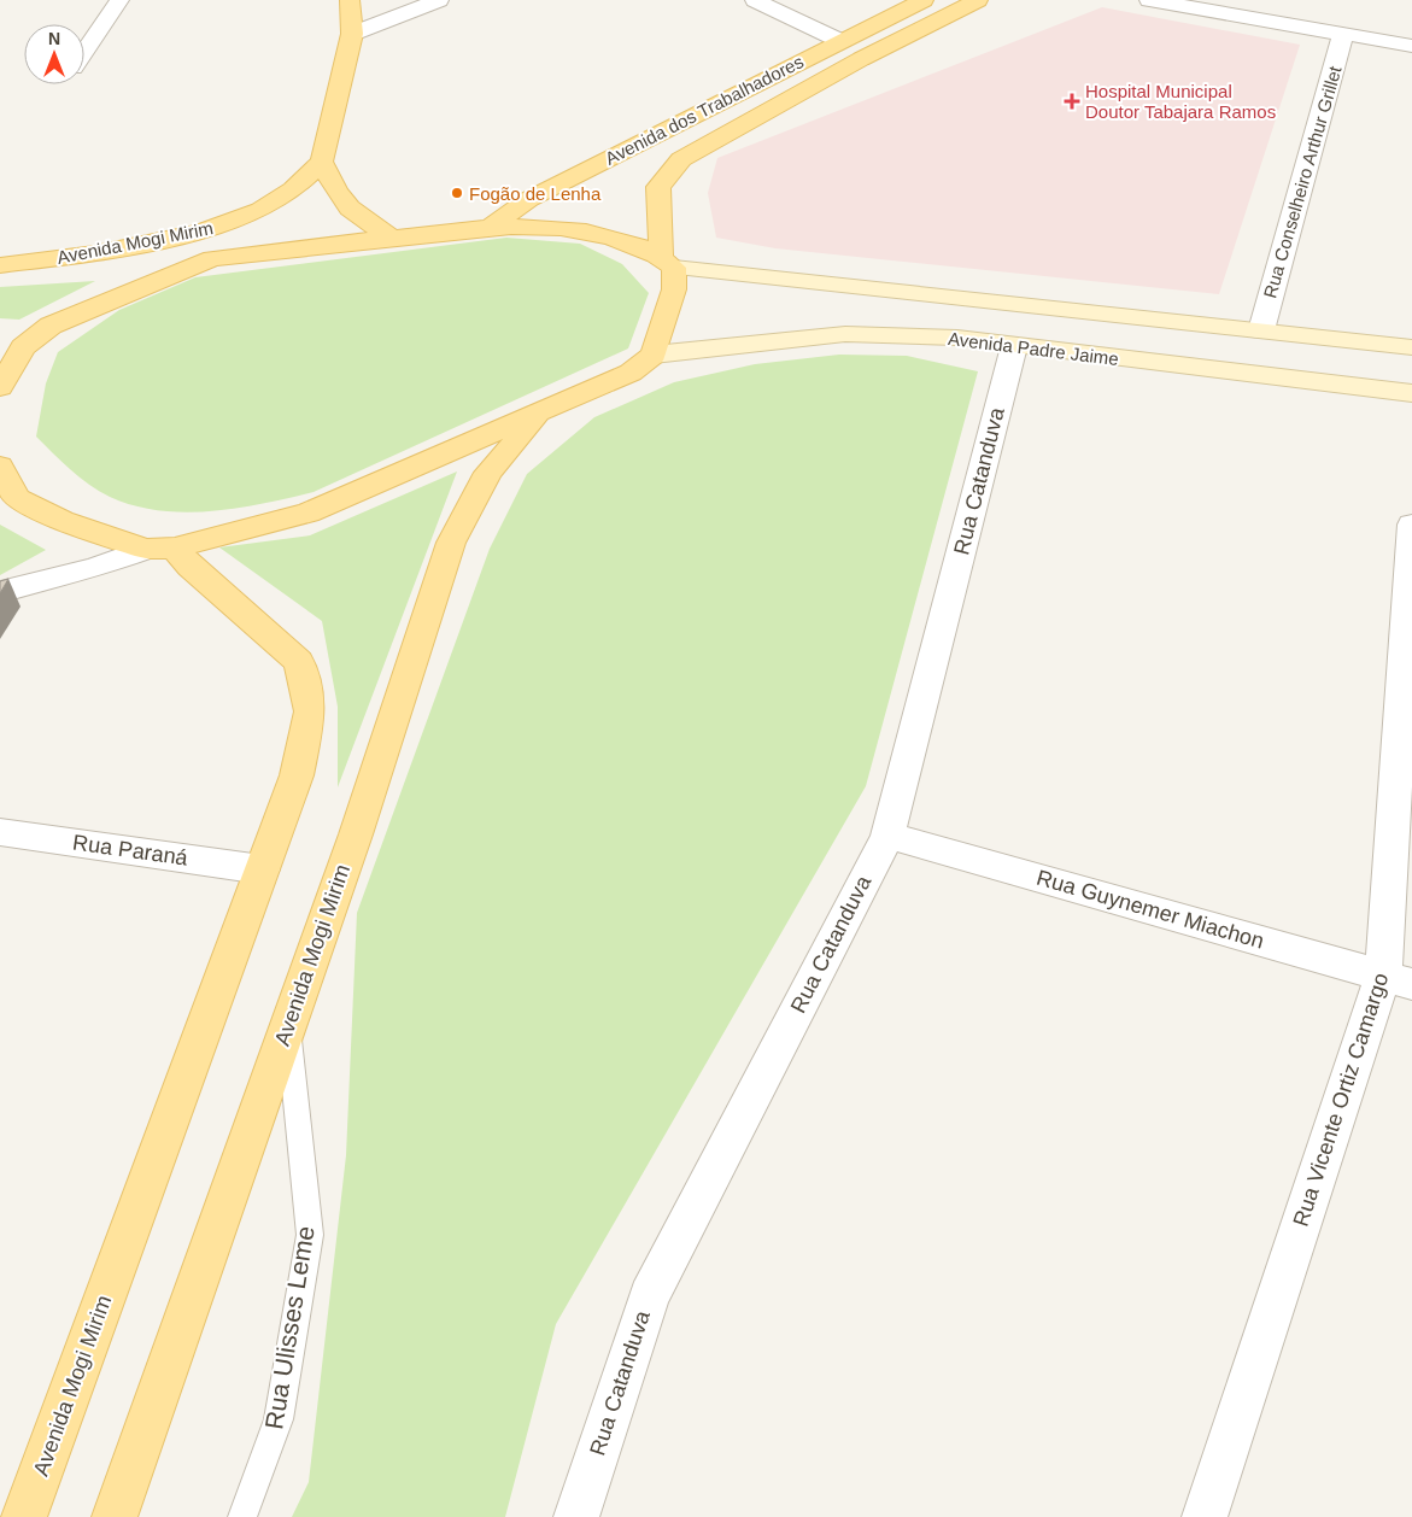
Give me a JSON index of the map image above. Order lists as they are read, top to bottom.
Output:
{
  "streets": {
    "main road": ["Avenida dos Trabalhadores", "Avenida Mogi Mirim", "Avenida Padre Jaime"],
    "street": [
      "Rua Conselheiro Arthur Grillet",
      "Rua Catanduva",
      "Rua Paraná",
      "Rua Guynemer Miachon",
      "Rua Vicente Ortiz Camargo"
    ],
    "lane": ["Rua Ulisses Leme"]
  },
  "crossings": [
    ["Avenida dos Trabalhadores", "Avenida Padre Jaime"],
    ["Rua Conselheiro Arthur Grillet", "Avenida Padre Jaime"],
    ["Avenida Mogi Mirim", "Rua Paraná"],
    ["Avenida Mogi Mirim", "Rua Ulisses Leme"],
    ["Avenida Padre Jaime", "Rua Catanduva"],
    ["Rua Catanduva", "Rua Guynemer Miachon"],
    ["Rua Guynemer Miachon", "Rua Vicente Ortiz Camargo"]
  ],
  "places": {
    "health": ["Hospital Municipal Doutor Tabajara Ramos"],
    "other": ["Fogão de Lenha"]
  },
  "north": "top"
}
